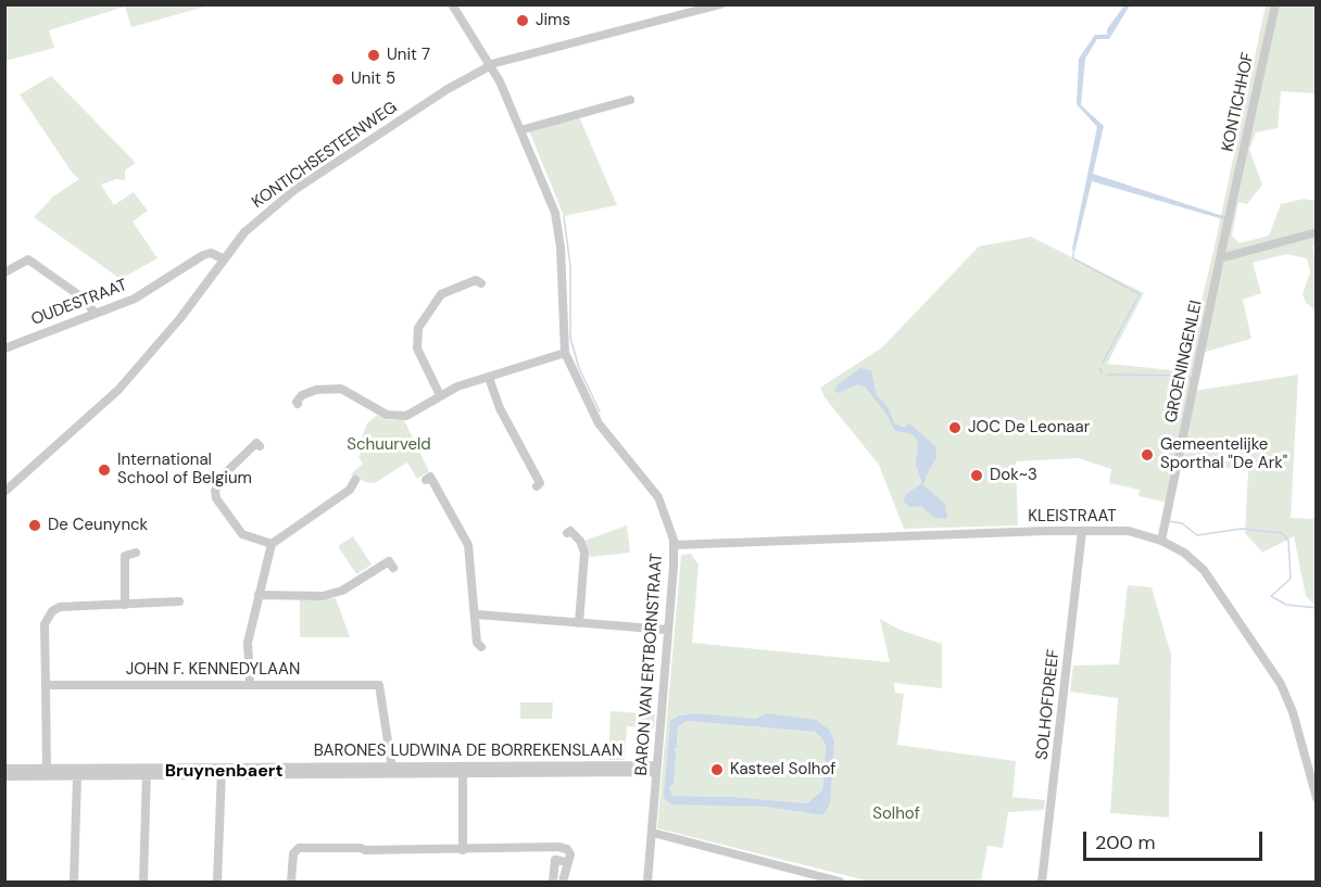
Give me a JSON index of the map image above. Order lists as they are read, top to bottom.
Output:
{
  "streets": {
    "street": [
      "KONTICHHOF",
      "KONTICHSESTEENWEG",
      "OUDESTRAAT",
      "GROENINGENLEI",
      "KLEISTRAAT",
      "BARON VAN ERTBORNSTRAAT",
      "JOHN F. KENNEDYLAAN",
      "SOLHOFDREEF",
      "BARONES LUDWINA DE BORREKENSLAAN"
    ]
  },
  "crossings": [
    ["KONTICHHOF", "GROENINGENLEI"],
    ["KONTICHSESTEENWEG", "BARON VAN ERTBORNSTRAAT"],
    ["GROENINGENLEI", "KLEISTRAAT"],
    ["KLEISTRAAT", "BARON VAN ERTBORNSTRAAT"],
    ["KLEISTRAAT", "SOLHOFDREEF"],
    ["BARON VAN ERTBORNSTRAAT", "BARONES LUDWINA DE BORREKENSLAAN"],
    ["JOHN F. KENNEDYLAAN", "BARONES LUDWINA DE BORREKENSLAAN"]
  ],
  "districts": ["Bruynenbaert"],
  "parks": ["Schuurveld", "Solhof"],
  "places": [
    "Jims",
    "Unit 7",
    "Unit 5",
    "JOC De Leonaar",
    "Gemeentelijke Sporthal \"De Ark\"",
    "International School of Belgium",
    "Dok~3",
    "De Ceunynck",
    "Kasteel Solhof"
  ],
  "scale_bar": "200 m"
}
